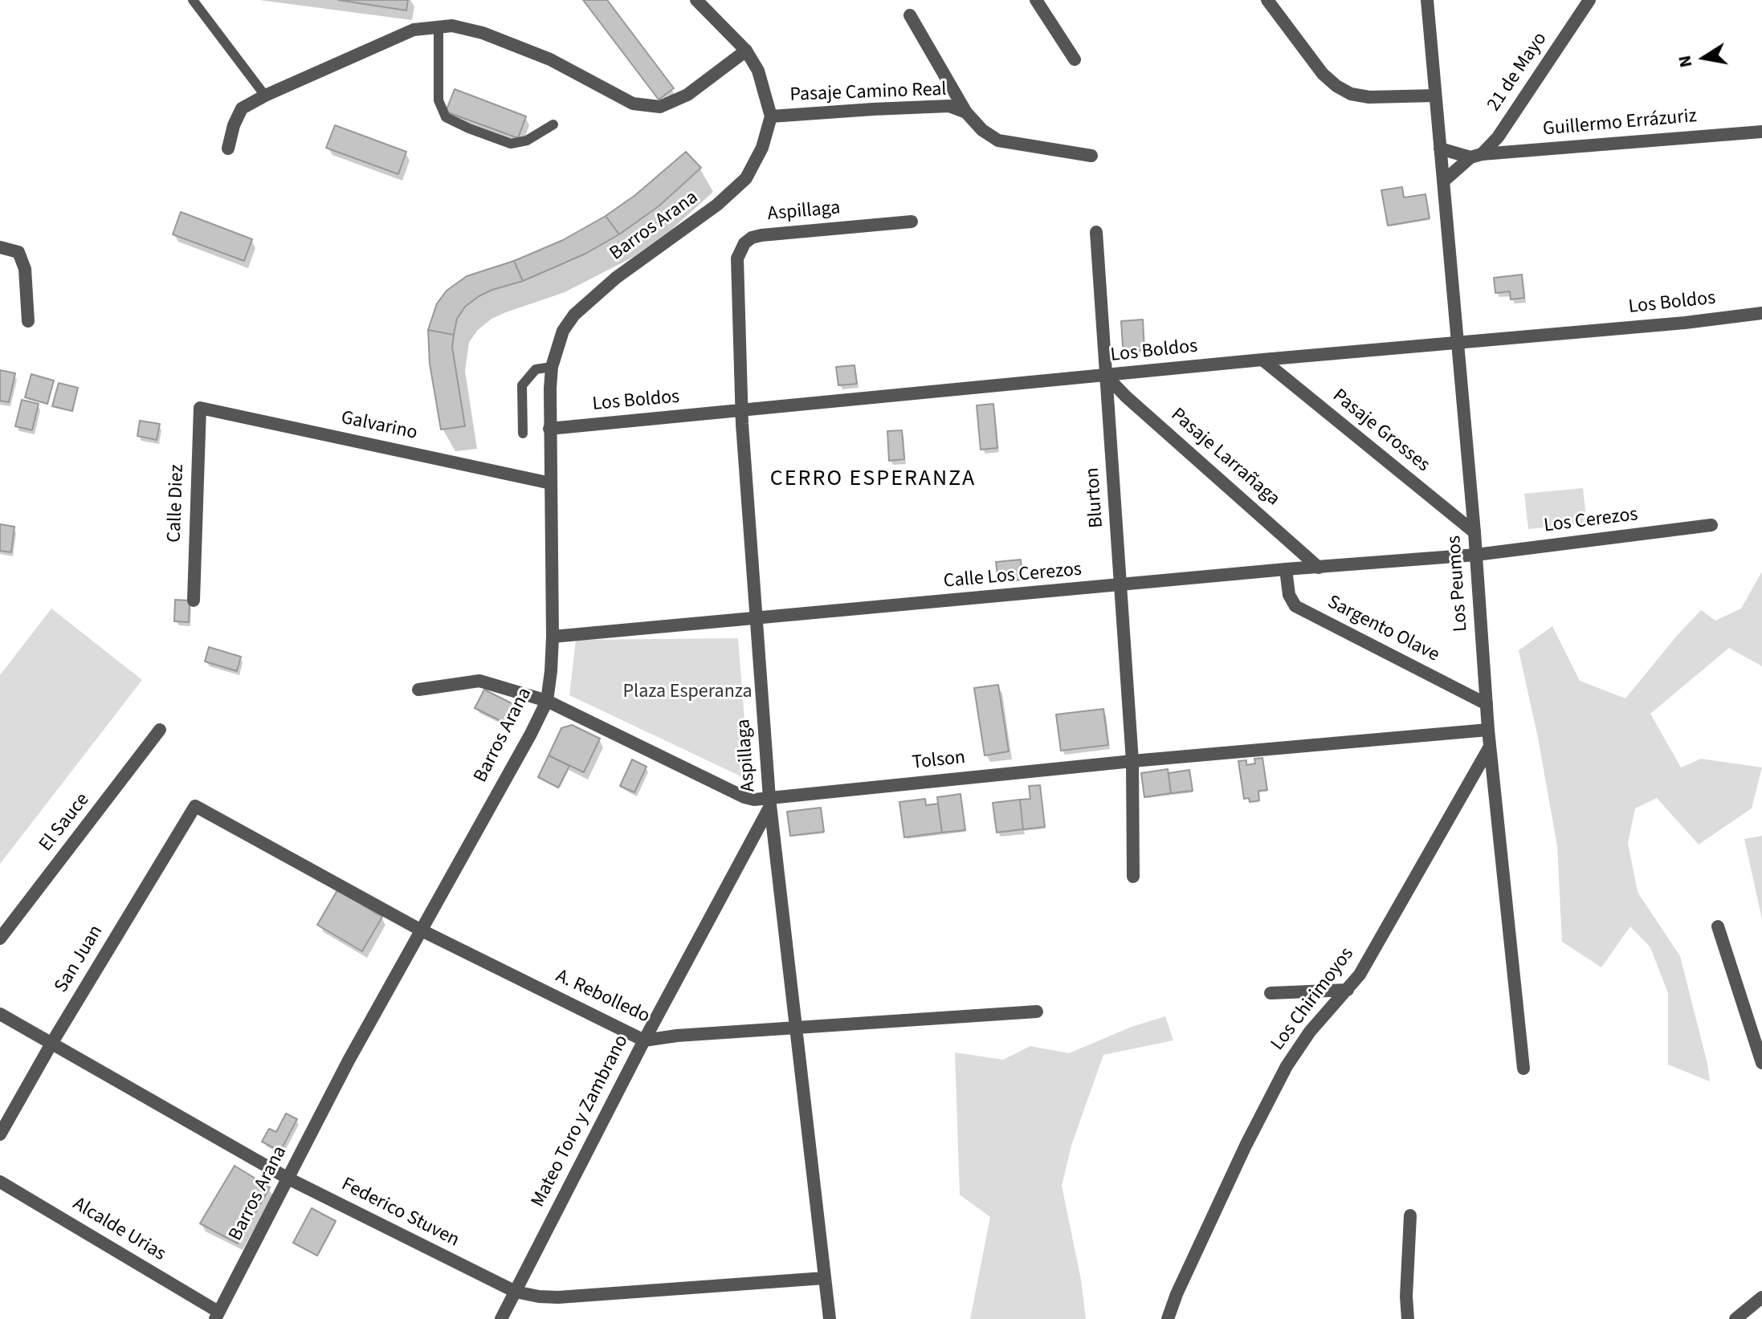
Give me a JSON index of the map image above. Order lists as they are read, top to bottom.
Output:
{
  "streets": {
    "street": [
      "21 de Mayo",
      "Pasaje Camino Real",
      "Guillermo Errázuriz",
      "Aspillaga",
      "Barros Arana",
      "Los Boldos",
      "Galvarino",
      "Pasaje Grosses",
      "Pasaje Larrañaga",
      "Blurton",
      "Calle Diez",
      "Los Cerezos",
      "Calle Los Cerezos",
      "Los Peumos",
      "Sargento Olave",
      "Tolson",
      "El Sauce",
      "San Juan",
      "A. Rebolledo",
      "Los Chirimoyos",
      "Mateo Toro y Zambrano",
      "Federico Stuven",
      "Alcalde Urias"
    ]
  },
  "crossings": [
    ["21 de Mayo", "Guillermo Errázuriz"],
    ["21 de Mayo", "Los Peumos"],
    ["Pasaje Camino Real", "Barros Arana"],
    ["Aspillaga", "Los Boldos"],
    ["Aspillaga", "Calle Los Cerezos"],
    ["Aspillaga", "Tolson"],
    ["Aspillaga", "A. Rebolledo"],
    ["Aspillaga", "Mateo Toro y Zambrano"],
    ["Aspillaga", "Federico Stuven"],
    ["Barros Arana", "Los Boldos"],
    ["Barros Arana", "Galvarino"],
    ["Barros Arana", "Calle Los Cerezos"],
    ["Barros Arana", "Tolson"],
    ["Barros Arana", "A. Rebolledo"],
    ["Barros Arana", "Federico Stuven"],
    ["Barros Arana", "Alcalde Urias"],
    ["Los Boldos", "Pasaje Grosses"],
    ["Los Boldos", "Pasaje Larrañaga"],
    ["Los Boldos", "Blurton"],
    ["Los Boldos", "Los Peumos"],
    ["Galvarino", "Calle Diez"],
    ["Pasaje Grosses", "Los Peumos"],
    ["Pasaje Larrañaga", "Blurton"],
    ["Pasaje Larrañaga", "Calle Los Cerezos"],
    ["Blurton", "Calle Los Cerezos"],
    ["Blurton", "Tolson"],
    ["Los Cerezos", "Calle Los Cerezos"],
    ["Los Cerezos", "Los Peumos"],
    ["Calle Los Cerezos", "Los Peumos"],
    ["Calle Los Cerezos", "Sargento Olave"],
    ["Los Peumos", "Sargento Olave"],
    ["Los Peumos", "Tolson"],
    ["Los Peumos", "Los Chirimoyos"],
    ["Tolson", "Mateo Toro y Zambrano"],
    ["San Juan", "A. Rebolledo"],
    ["San Juan", "Federico Stuven"],
    ["A. Rebolledo", "Mateo Toro y Zambrano"],
    ["Mateo Toro y Zambrano", "Federico Stuven"]
  ],
  "districts": ["CERRO ESPERANZA"],
  "parks": ["Plaza Esperanza"],
  "north": "left"
}
